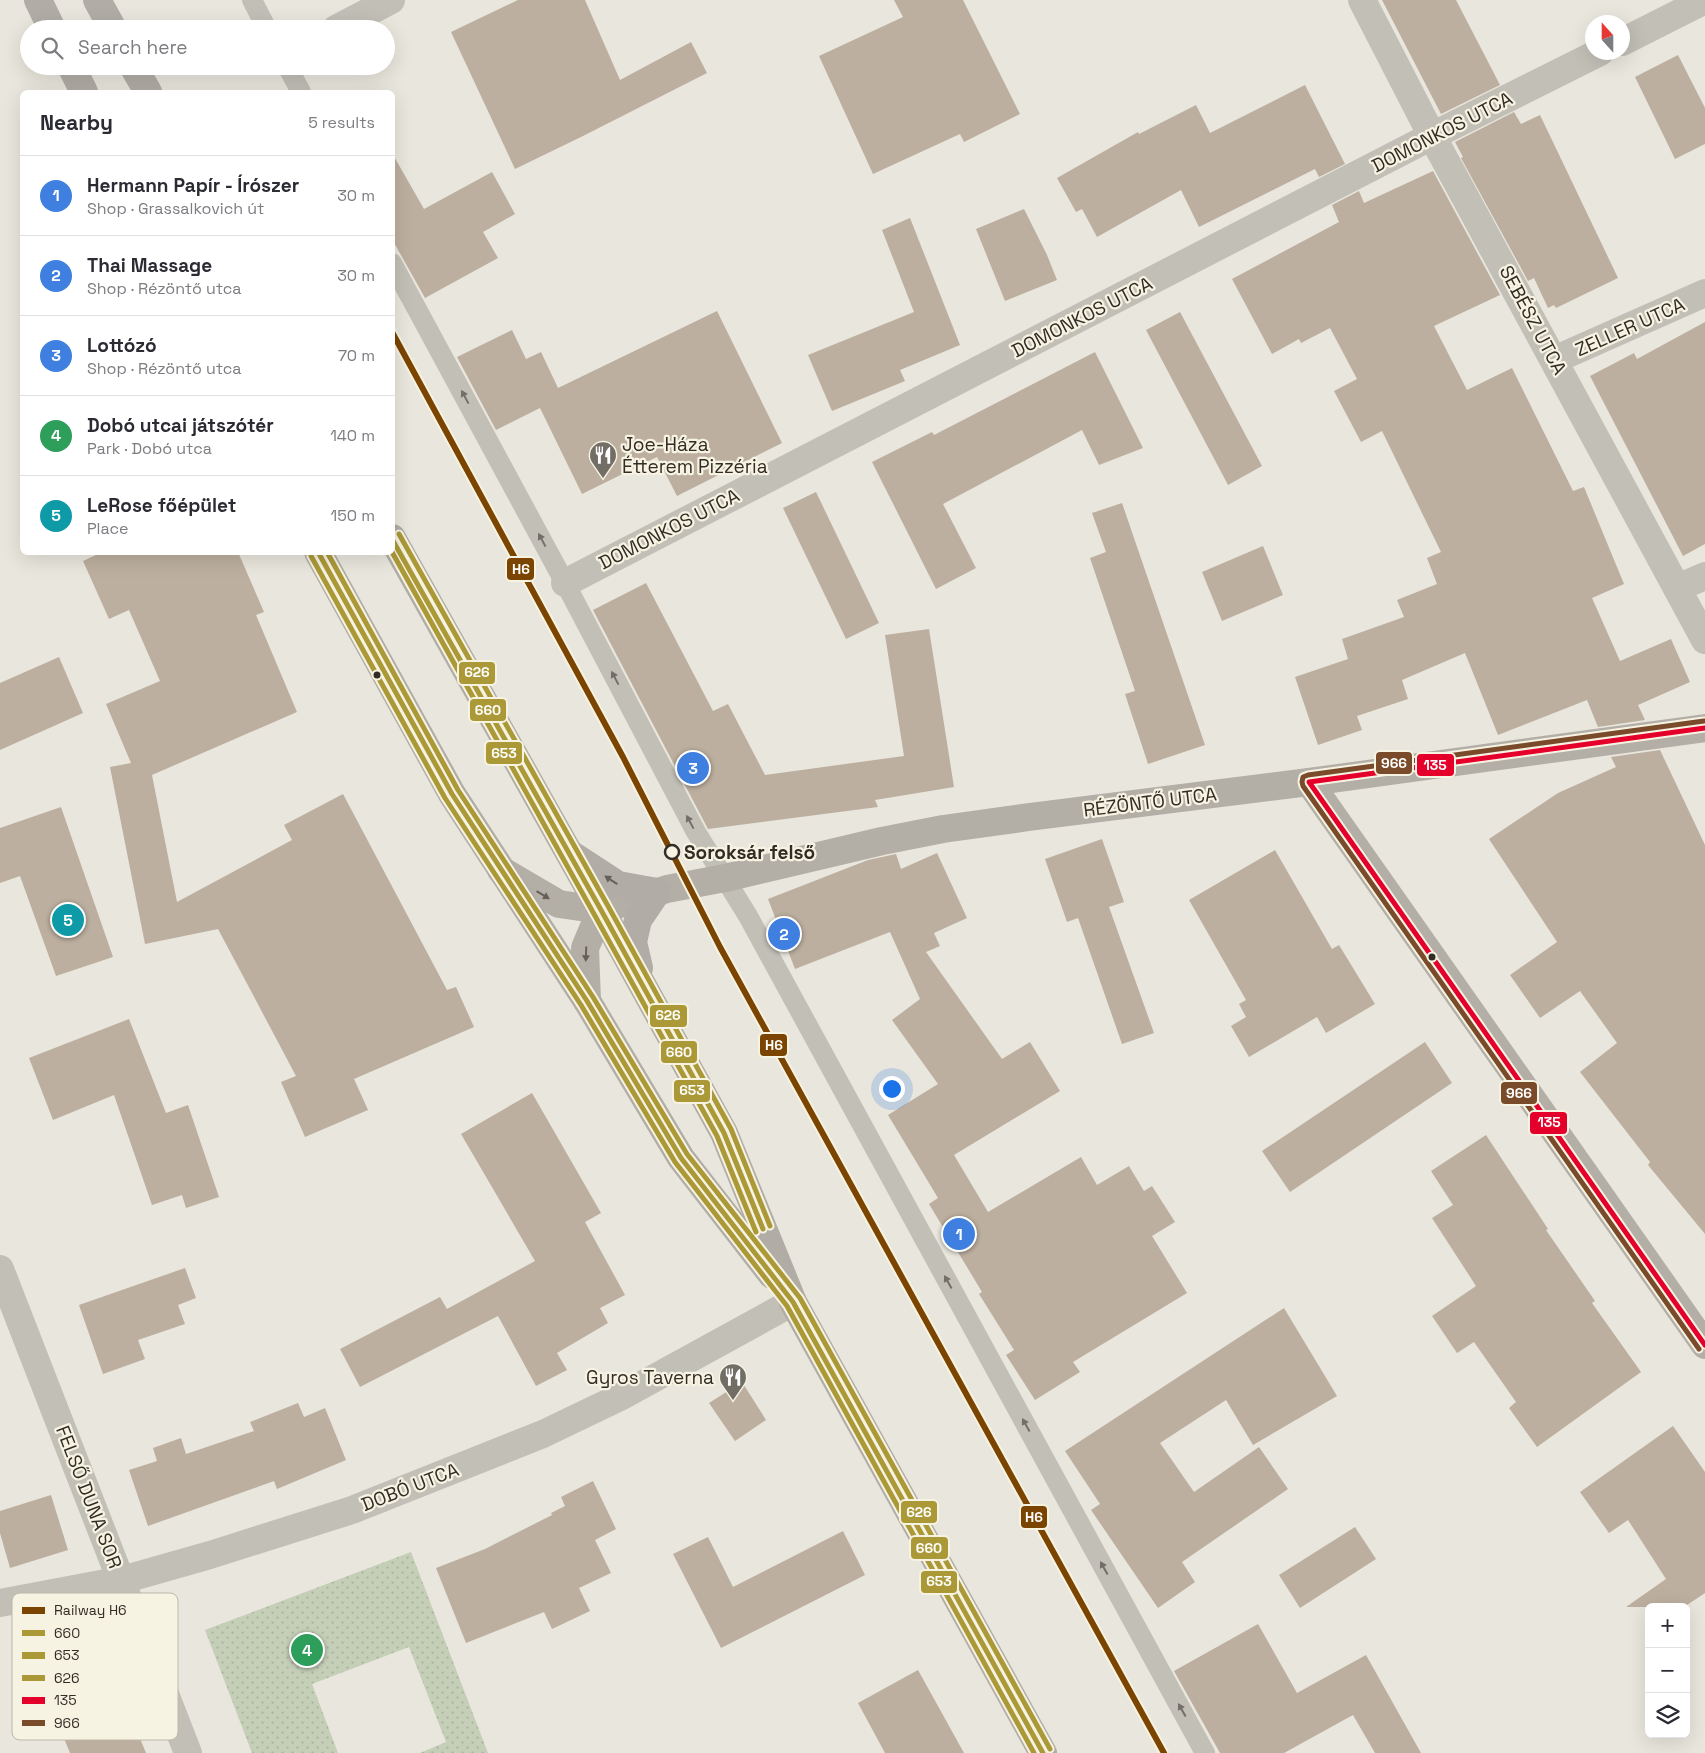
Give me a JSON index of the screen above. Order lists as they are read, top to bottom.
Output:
{
  "streets": {
    "main road": ["RÉZÖNTŐ UTCA"],
    "street": [
      "DOMONKOS UTCA",
      "SEBÉSZ UTCA",
      "ZELLER UTCA",
      "DOBÓ UTCA",
      "FELSŐ DUNA SOR"
    ]
  },
  "crossings": [
    ["DOMONKOS UTCA", "SEBÉSZ UTCA"],
    ["SEBÉSZ UTCA", "ZELLER UTCA"],
    ["DOBÓ UTCA", "FELSŐ DUNA SOR"]
  ],
  "places": {
    "restaurant": ["Joe-Háza Étterem Pizzéria", "Gyros Taverna"],
    "other": ["Soroksár felső"]
  },
  "lines": [
    "rail line H6",
    "transit line 626",
    "transit line 660",
    "transit line 653",
    "transit line 966",
    "transit line 135"
  ],
  "legend": [
    "Railway H6",
    "660",
    "653",
    "626",
    "135",
    "966"
  ],
  "north": "top",
  "page": {
    "search": "Search here",
    "heading": ["Nearby", "5 results"],
    "list": [
      {
        "mark": "1",
        "name": "Hermann Papír - Írószer",
        "note": "Shop · Grassalkovich út",
        "value": "30 m"
      },
      {
        "mark": "2",
        "name": "Thai Massage",
        "note": "Shop · Rézöntő utca",
        "value": "30 m"
      },
      {
        "mark": "3",
        "name": "Lottózó",
        "note": "Shop · Rézöntő utca",
        "value": "70 m"
      },
      {
        "mark": "4",
        "name": "Dobó utcai játszótér",
        "note": "Park · Dobó utca",
        "value": "140 m"
      },
      {
        "mark": "5",
        "name": "LeRose főépület",
        "note": "Place",
        "value": "150 m"
      }
    ],
    "pins": [
      "3",
      "5",
      "2",
      "1",
      "4"
    ],
    "map_buttons": ["+", "−"]
  }
}
